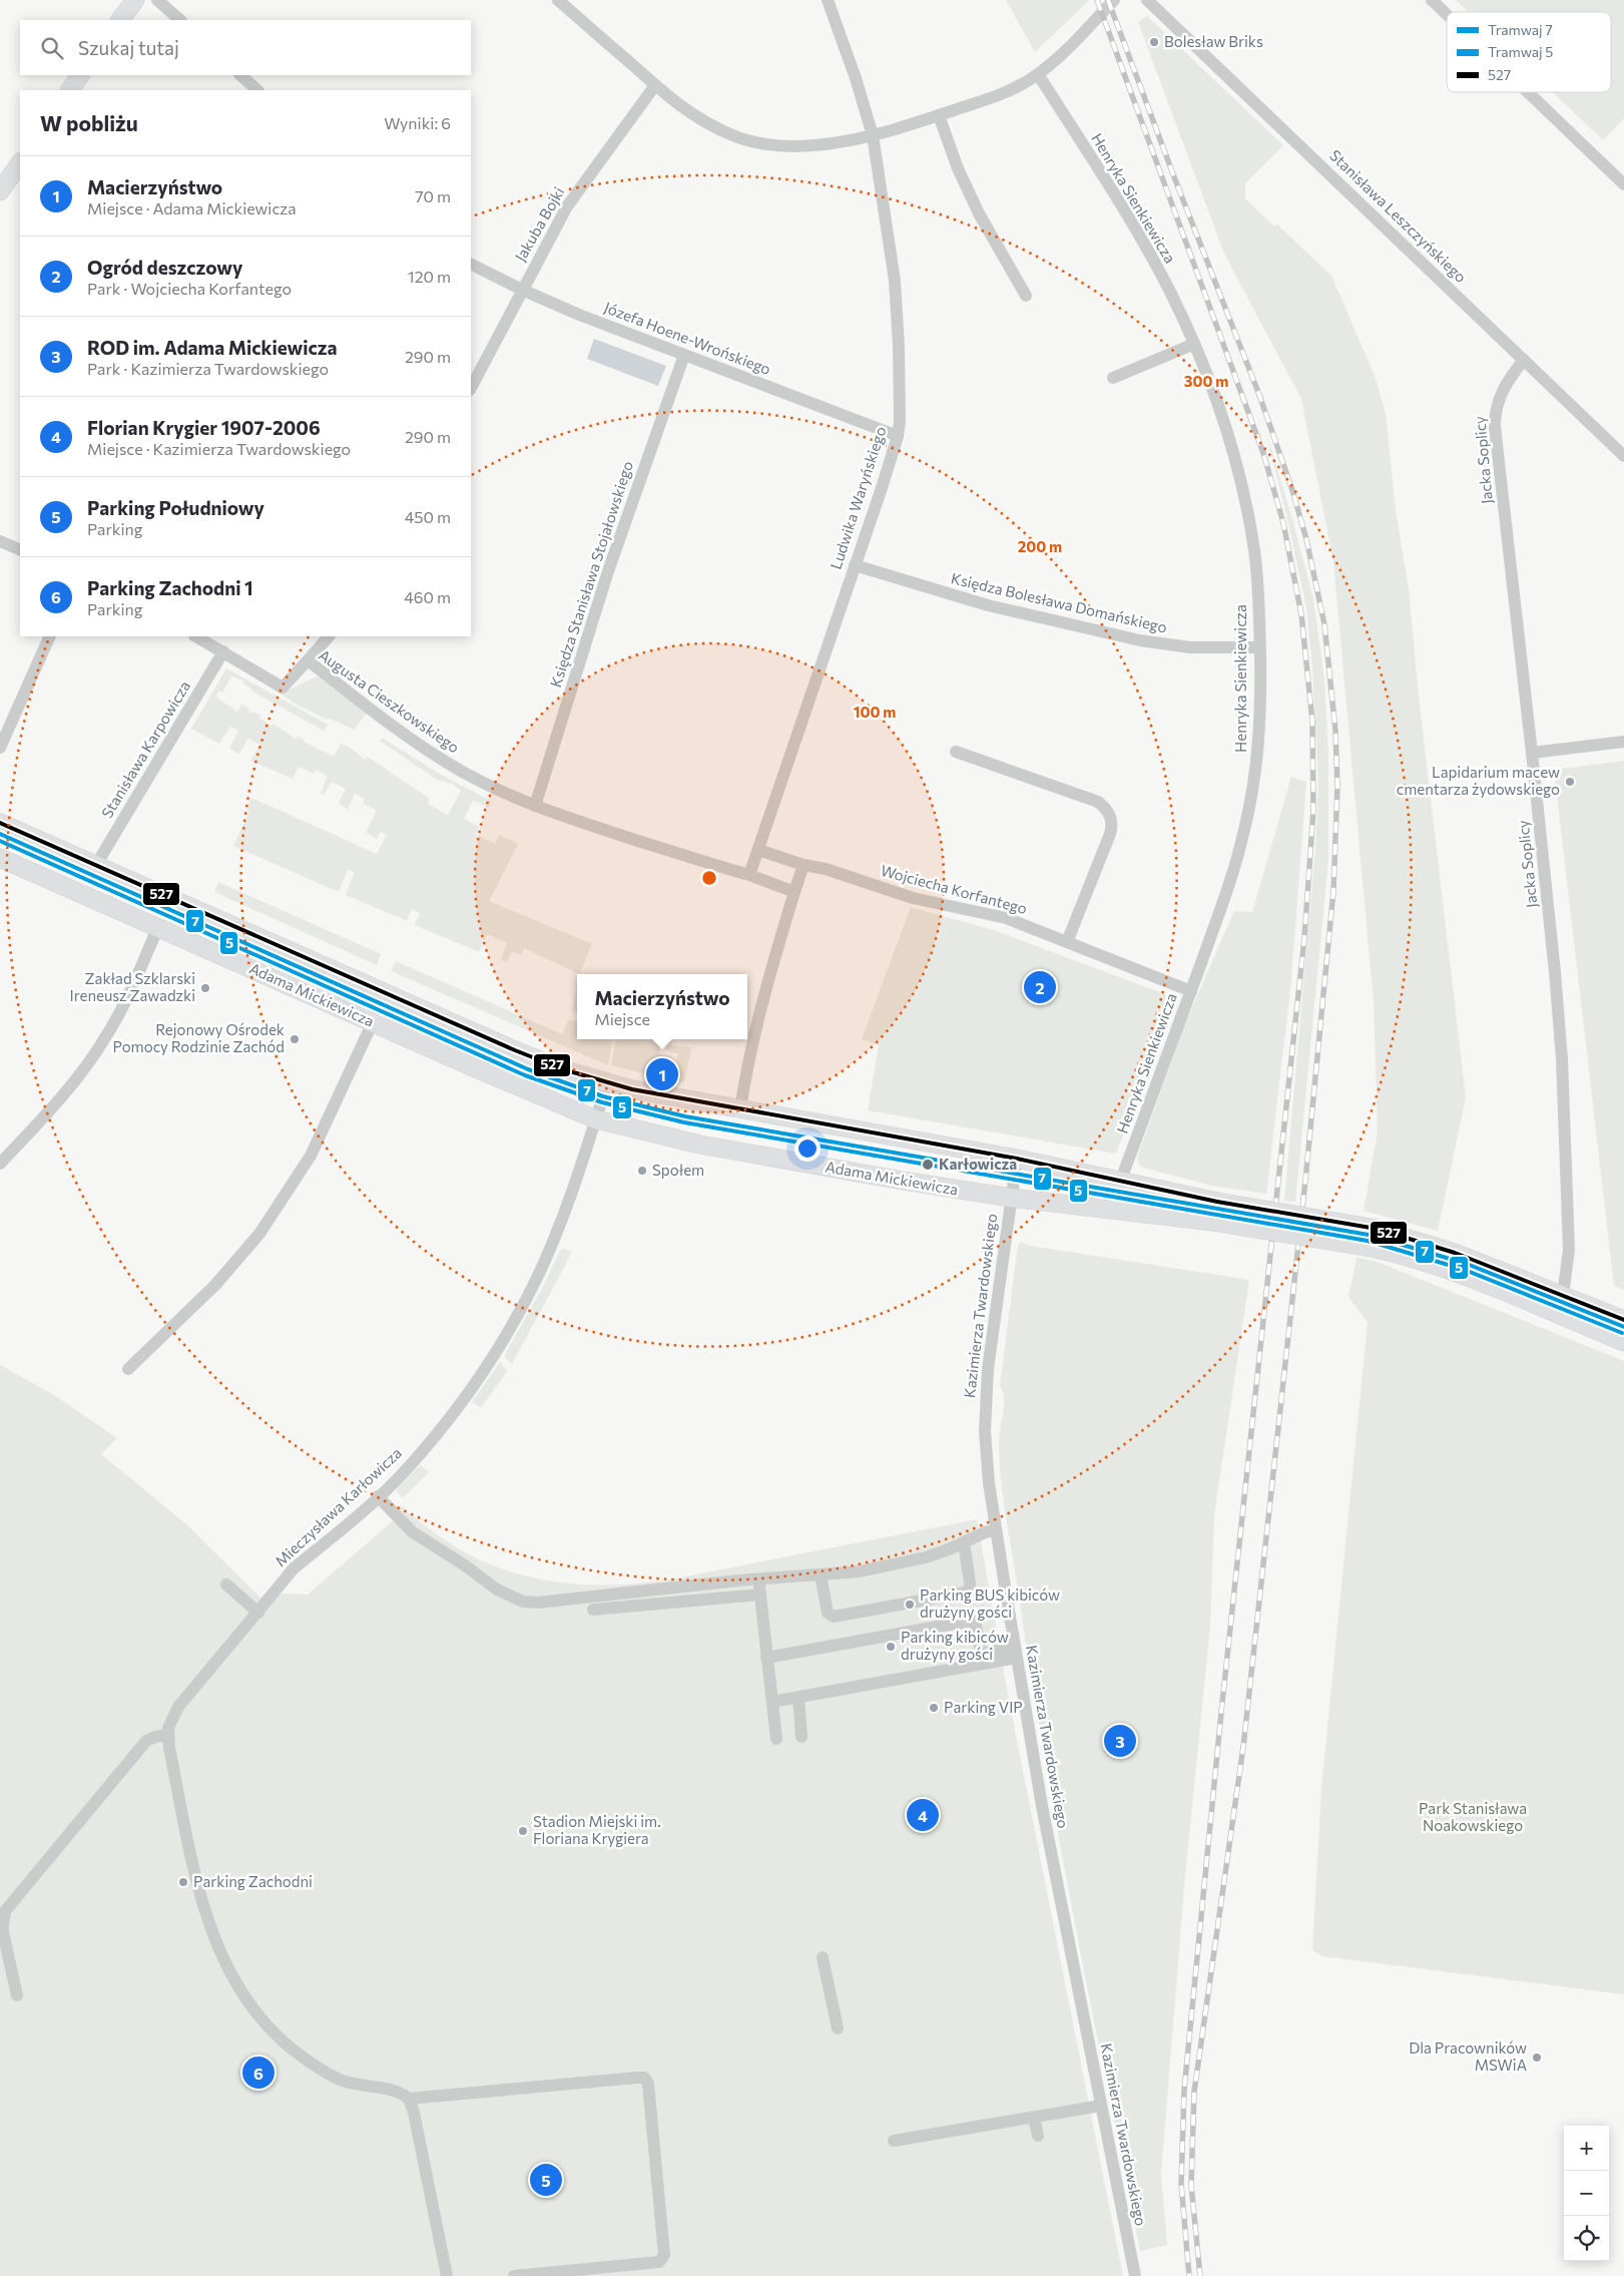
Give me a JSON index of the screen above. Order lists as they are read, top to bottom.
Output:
{
  "streets": {
    "street": [
      "Henryka Sienkiewicza",
      "Stanisława Leszczyńskiego",
      "Jakuba Bojki",
      "Józefa Hoene-Wrońskiego",
      "Jacka Soplicy",
      "Ludwika Waryńskiego",
      "Księdza Stanisława Stojałowskiego",
      "Księdza Bolesława Domańskiego",
      "Augusta Cieszkowskiego",
      "Stanisława Karpowicza",
      "Wojciecha Korfantego",
      "Adama Mickiewicza",
      "Kazimierza Twardowskiego",
      "Mieczysława Karłowicza"
    ]
  },
  "crossings": [
    ["Henryka Sienkiewicza", "Księdza Bolesława Domańskiego"],
    ["Henryka Sienkiewicza", "Wojciecha Korfantego"],
    ["Henryka Sienkiewicza", "Adama Mickiewicza"],
    ["Stanisława Leszczyńskiego", "Jacka Soplicy"],
    ["Jakuba Bojki", "Józefa Hoene-Wrońskiego"],
    ["Józefa Hoene-Wrońskiego", "Ludwika Waryńskiego"],
    ["Józefa Hoene-Wrońskiego", "Księdza Stanisława Stojałowskiego"],
    ["Jacka Soplicy", "Adama Mickiewicza"],
    ["Ludwika Waryńskiego", "Księdza Bolesława Domańskiego"],
    ["Ludwika Waryńskiego", "Augusta Cieszkowskiego"],
    ["Księdza Stanisława Stojałowskiego", "Augusta Cieszkowskiego"],
    ["Augusta Cieszkowskiego", "Stanisława Karpowicza"],
    ["Stanisława Karpowicza", "Adama Mickiewicza"],
    ["Adama Mickiewicza", "Kazimierza Twardowskiego"],
    ["Adama Mickiewicza", "Mieczysława Karłowicza"]
  ],
  "parks": ["Park Stanisława Noakowskiego"],
  "places": [
    "Bolesław Briks",
    "Lapidarium macew cmentarza żydowskiego",
    "Zakład Szklarski Ireneusz Zawadzki",
    "Rejonowy Ośrodek Pomocy Rodzinie Zachód",
    "Karłowicza",
    "Społem",
    "Parking BUS kibiców drużyny gości",
    "Parking kibiców drużyny gości",
    "Parking VIP",
    "Stadion Miejski im. Floriana Krygiera",
    "Parking Zachodni",
    "Dla Pracowników MSWiA"
  ],
  "lines": ["transit line 527", "tram line 7", "tram line 5"],
  "legend": ["Tramwaj 7", "Tramwaj 5", "527"],
  "page": {
    "search": "Szukaj tutaj",
    "heading": ["W pobliżu", "Wyniki: 6"],
    "list": [
      {
        "mark": "1",
        "name": "Macierzyństwo",
        "note": "Miejsce · Adama Mickiewicza",
        "value": "70 m"
      },
      {
        "mark": "2",
        "name": "Ogród deszczowy",
        "note": "Park · Wojciecha Korfantego",
        "value": "120 m"
      },
      {
        "mark": "3",
        "name": "ROD im. Adama Mickiewicza",
        "note": "Park · Kazimierza Twardowskiego",
        "value": "290 m"
      },
      {
        "mark": "4",
        "name": "Florian Krygier 1907-2006",
        "note": "Miejsce · Kazimierza Twardowskiego",
        "value": "290 m"
      },
      {
        "mark": "5",
        "name": "Parking Południowy",
        "note": "Parking",
        "value": "450 m"
      },
      {
        "mark": "6",
        "name": "Parking Zachodni 1",
        "note": "Parking",
        "value": "460 m"
      }
    ],
    "pins": [
      "2",
      "1",
      "3",
      "4",
      "6",
      "5"
    ],
    "popup": ["Macierzyństwo", "Miejsce"],
    "map_buttons": ["+", "−"]
  },
  "rings": ["300 m", "200 m", "100 m"]
}
